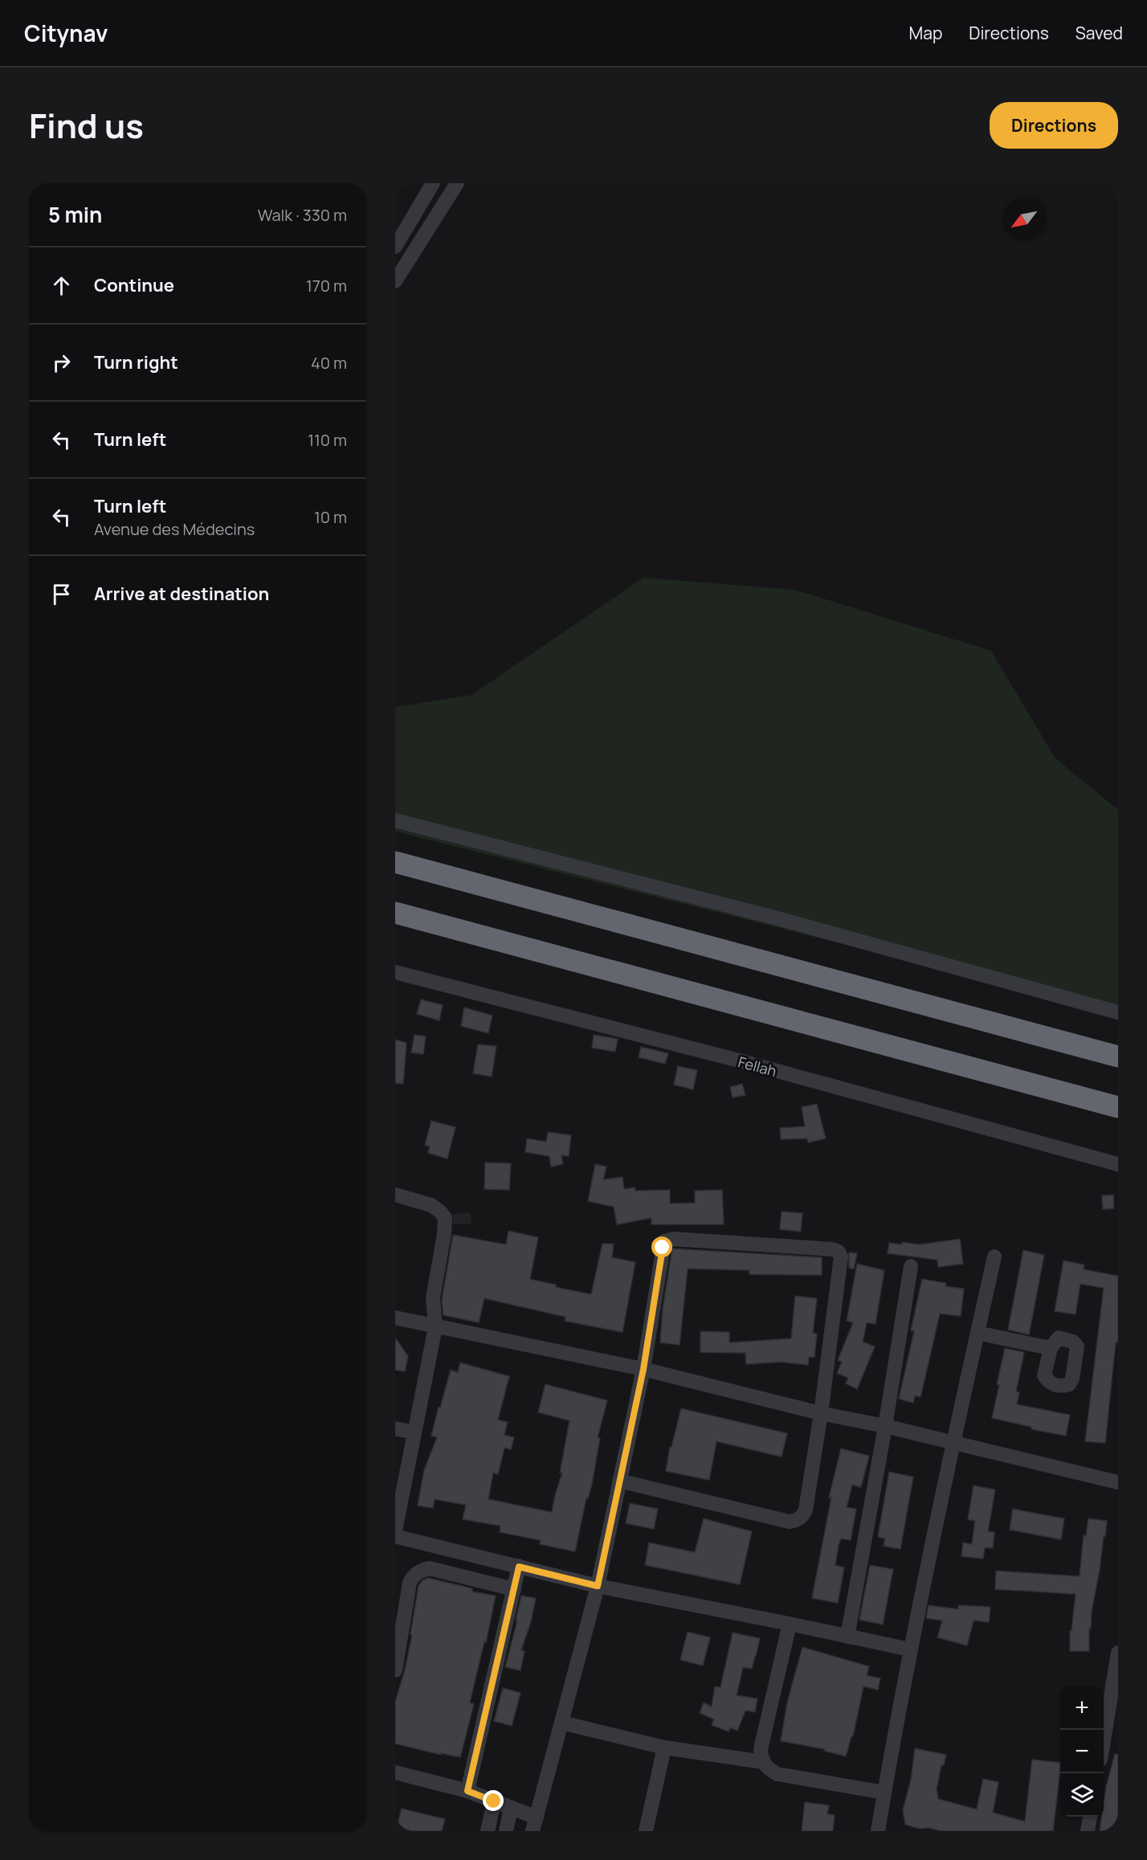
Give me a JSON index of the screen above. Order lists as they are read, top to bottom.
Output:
{
  "streets": {
    "street": ["Fellah"]
  },
  "north": "bottom left",
  "page": {
    "header": "Citynav",
    "nav": ["Map", "Directions", "Saved"],
    "title": "Find us",
    "buttons": "Directions",
    "heading": ["5 min", "Walk · 330 m"],
    "list": [
      ["Continue", "170 m"],
      ["Turn right", "40 m"],
      ["Turn left", "110 m"],
      ["Turn left", "Avenue des Médecins", "10 m"],
      "Arrive at destination"
    ],
    "map_buttons": ["+", "−"]
  }
}
